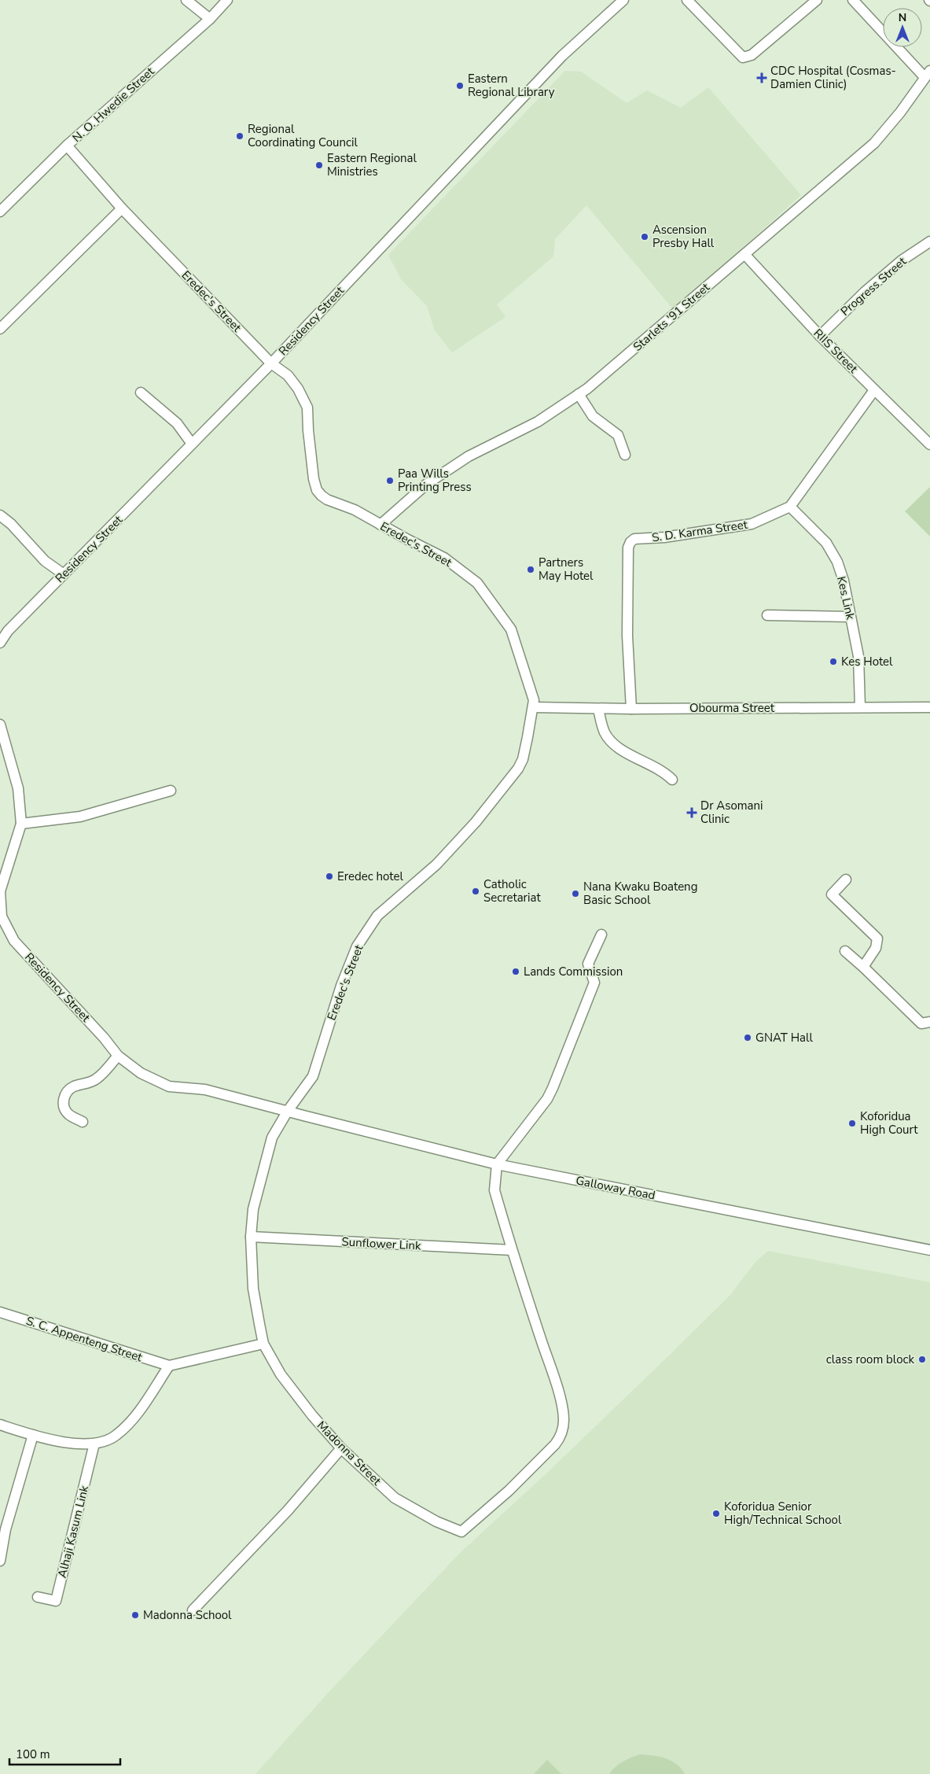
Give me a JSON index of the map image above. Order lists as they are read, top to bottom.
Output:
{
  "streets": {
    "street": [
      "N. O. Hwedie Street",
      "Progress Street",
      "Eredec's Street",
      "Starlets '91 Street",
      "Residency Street",
      "RIIS Street",
      "S. D. Karma Street",
      "Kes Link",
      "Obourma Street",
      "Galloway Road",
      "Sunflower Link",
      "S. C. Appenteng Street",
      "Madonna Street",
      "Alhaji Kasum Link"
    ]
  },
  "crossings": [
    ["N. O. Hwedie Street", "Eredec's Street"],
    ["Progress Street", "RIIS Street"],
    ["Eredec's Street", "Starlets '91 Street"],
    ["Eredec's Street", "Residency Street"],
    ["Eredec's Street", "Obourma Street"],
    ["Eredec's Street", "Madonna Street"],
    ["Starlets '91 Street", "RIIS Street"],
    ["Residency Street", "Galloway Road"],
    ["Residency Street", "Madonna Street"],
    ["RIIS Street", "S. D. Karma Street"],
    ["S. D. Karma Street", "Kes Link"],
    ["S. D. Karma Street", "Obourma Street"],
    ["Kes Link", "Obourma Street"],
    ["Sunflower Link", "Madonna Street"]
  ],
  "places": {
    "health": ["CDC Hospital (Cosmas- Damien Clinic)", "Dr Asomani Clinic"],
    "other": [
      "Eastern Regional Library",
      "Regional Coordinating Council",
      "Eastern Regional Ministries",
      "Ascension Presby Hall",
      "Paa Wills Printing Press",
      "Partners May Hotel",
      "Kes Hotel",
      "Eredec hotel",
      "Catholic Secretariat",
      "Nana Kwaku Boateng Basic School",
      "Lands Commission",
      "GNAT Hall",
      "Koforidua High Court",
      "class room block",
      "Koforidua Senior High/Technical School",
      "Madonna School"
    ]
  },
  "scale_bar": "100 m",
  "north": "top"
}
